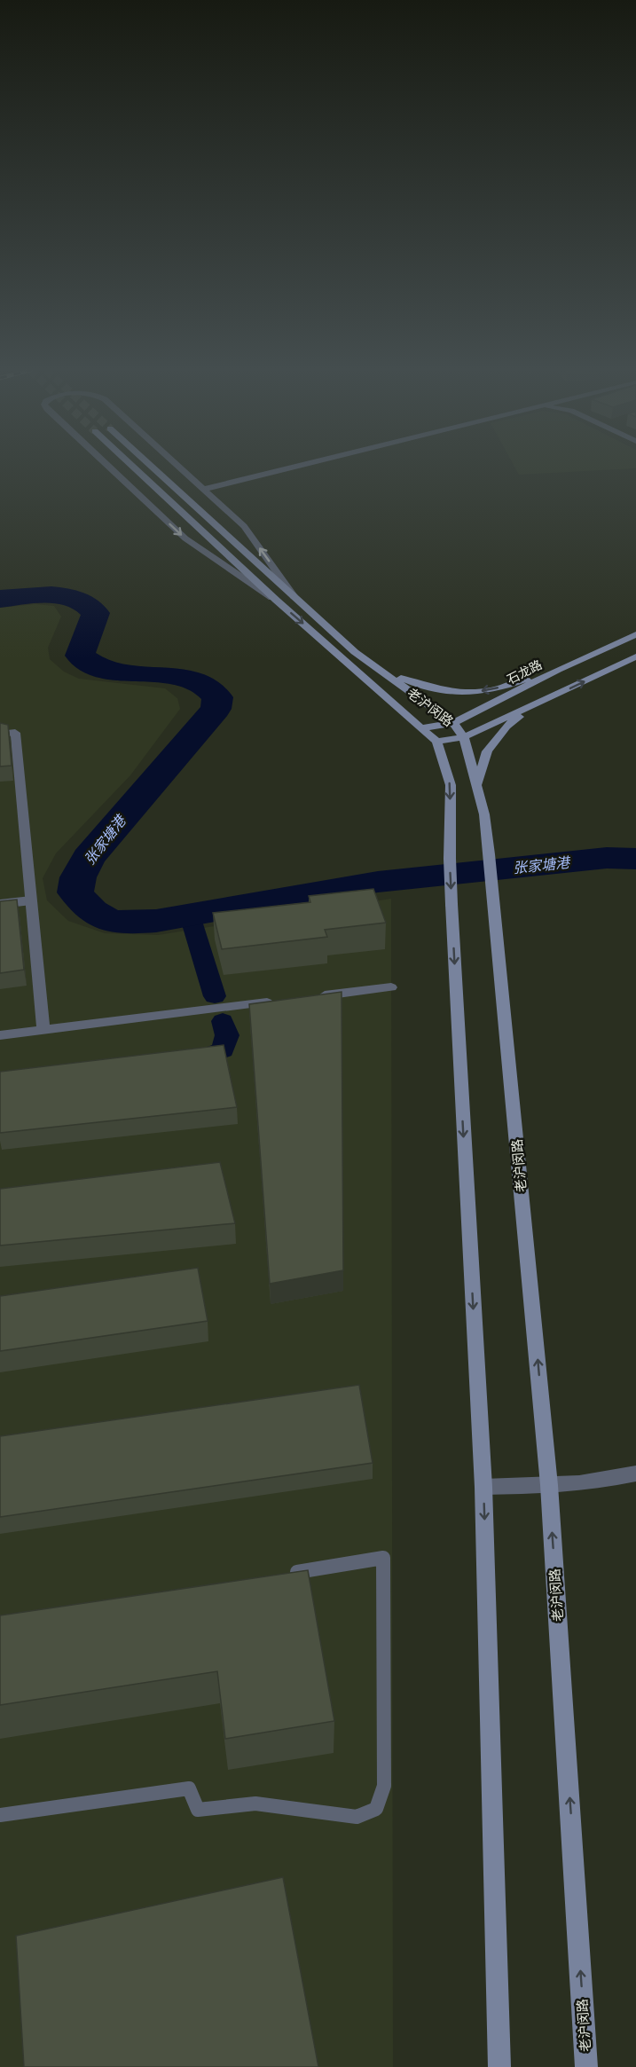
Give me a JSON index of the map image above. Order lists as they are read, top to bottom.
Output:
{
  "streets": {
    "main road": ["石龙路", "老沪闵路"]
  },
  "crossings": [
    ["石龙路", "老沪闵路"]
  ],
  "water": ["张家塘港"]
}
